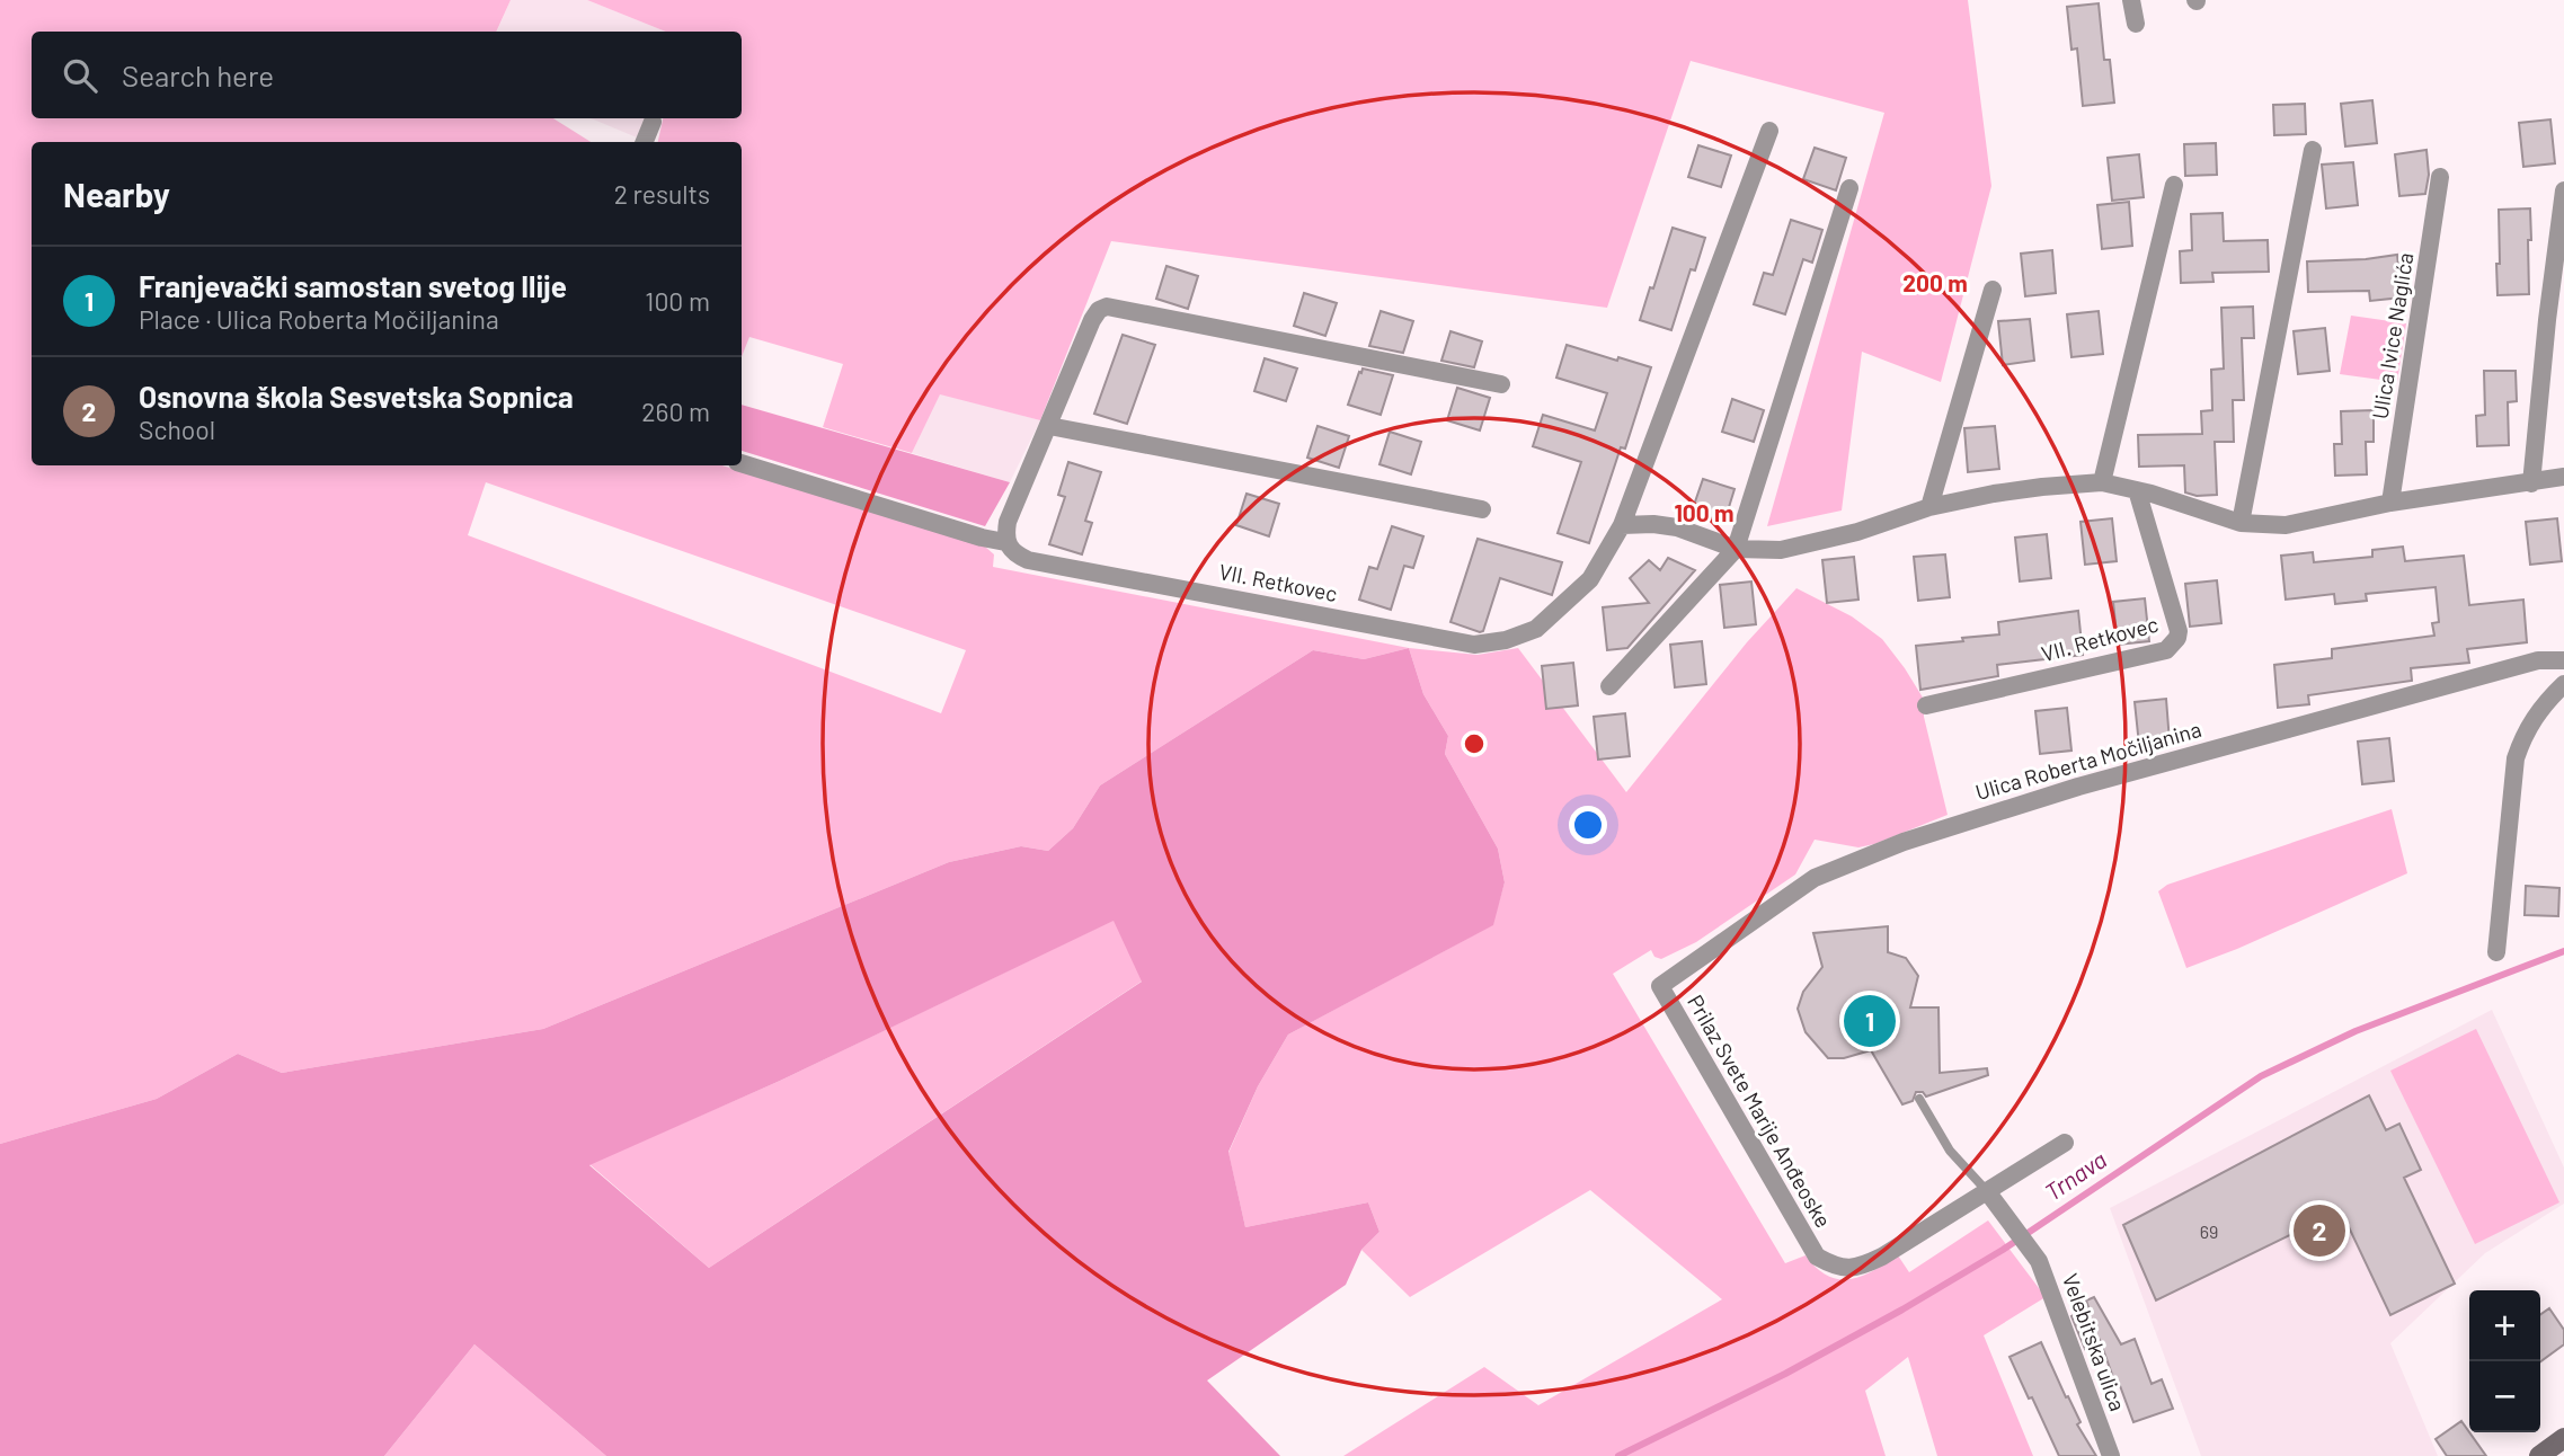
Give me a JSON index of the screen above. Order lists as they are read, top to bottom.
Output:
{
  "streets": {
    "street": [
      "Ulica Ivice Naglića",
      "VII. Retkovec",
      "Ulica Roberta Močiljanina",
      "Prilaz Svete Marije Anđeoske",
      "Velebitska ulica"
    ]
  },
  "crossings": [
    ["Ulica Roberta Močiljanina", "Prilaz Svete Marije Anđeoske"],
    ["Prilaz Svete Marije Anđeoske", "Velebitska ulica"]
  ],
  "water": ["Trnava"],
  "house_numbers": ["69"],
  "page": {
    "search": "Search here",
    "heading": ["Nearby", "2 results"],
    "list": [
      {
        "mark": "1",
        "name": "Franjevački samostan svetog Ilije",
        "note": "Place · Ulica Roberta Močiljanina",
        "value": "100 m"
      },
      {
        "mark": "2",
        "name": "Osnovna škola Sesvetska Sopnica",
        "note": "School",
        "value": "260 m"
      }
    ],
    "pins": ["1", "2"],
    "map_buttons": ["+", "−"]
  },
  "rings": ["200 m", "100 m"]
}
